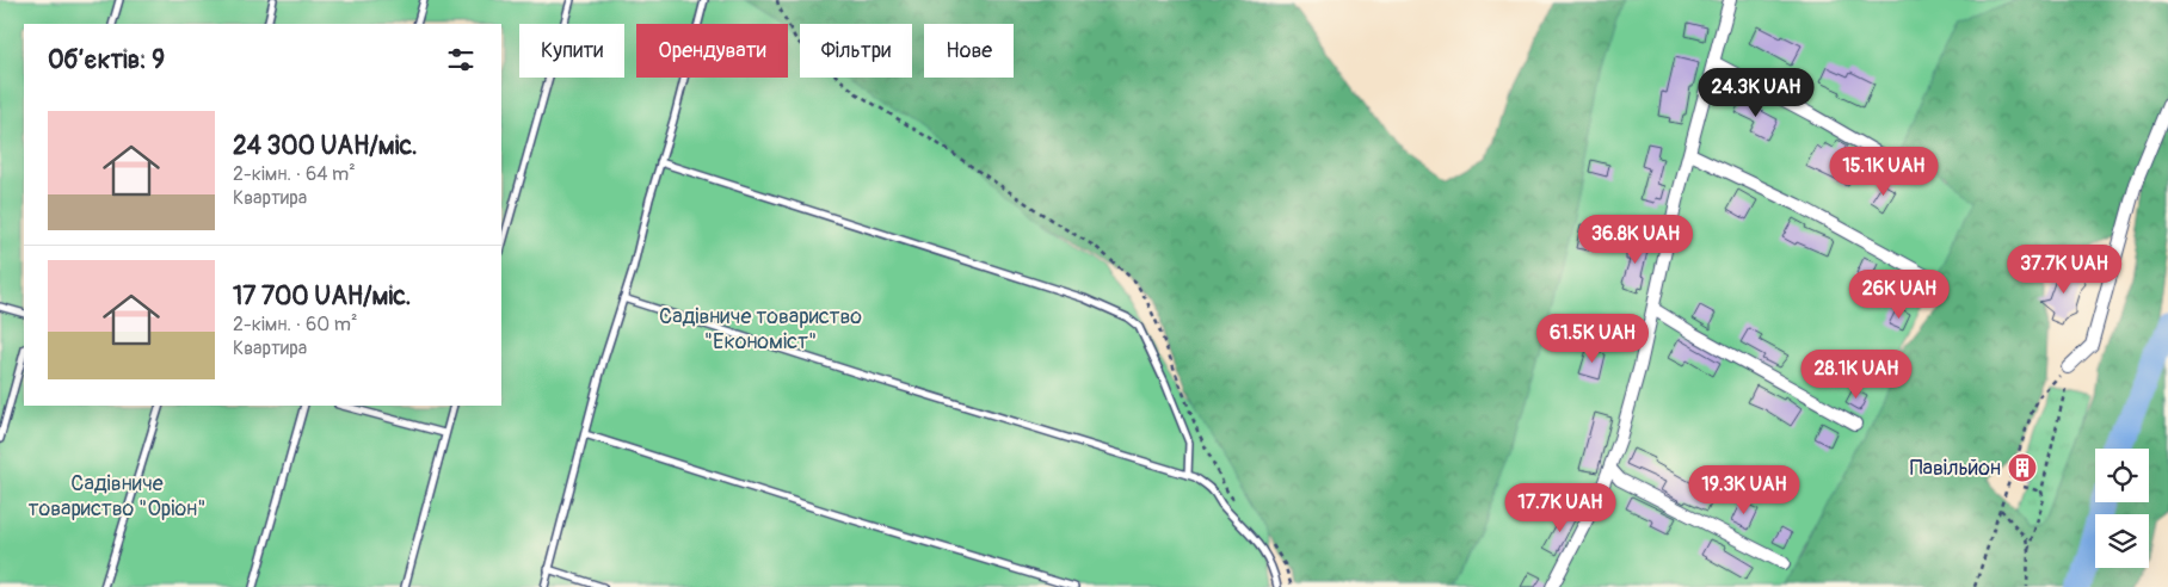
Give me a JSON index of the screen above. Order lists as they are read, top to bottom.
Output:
{
  "parks": ["Садівниче товариство \"Економіст\"", "Садівниче товариство \"Оріон\""],
  "places": {
    "building": ["Павільйон"]
  },
  "page": {
    "chip": [
      "Купити",
      "Орендувати",
      "Фільтри",
      "Нове"
    ],
    "heading": "Об’єктів: 9",
    "price": [
      "24.3K UAH",
      "15.1K UAH",
      "36.8K UAH",
      "37.7K UAH",
      "26K UAH",
      "61.5K UAH",
      "28.1K UAH",
      "19.3K UAH",
      "17.7K UAH"
    ],
    "list": [
      {
        "name": "24 300 UAH/міс.",
        "note": "2-кімн. · 64 m² · Квартира"
      },
      {
        "name": "17 700 UAH/міс.",
        "note": "2-кімн. · 60 m² · Квартира"
      }
    ]
  }
}
